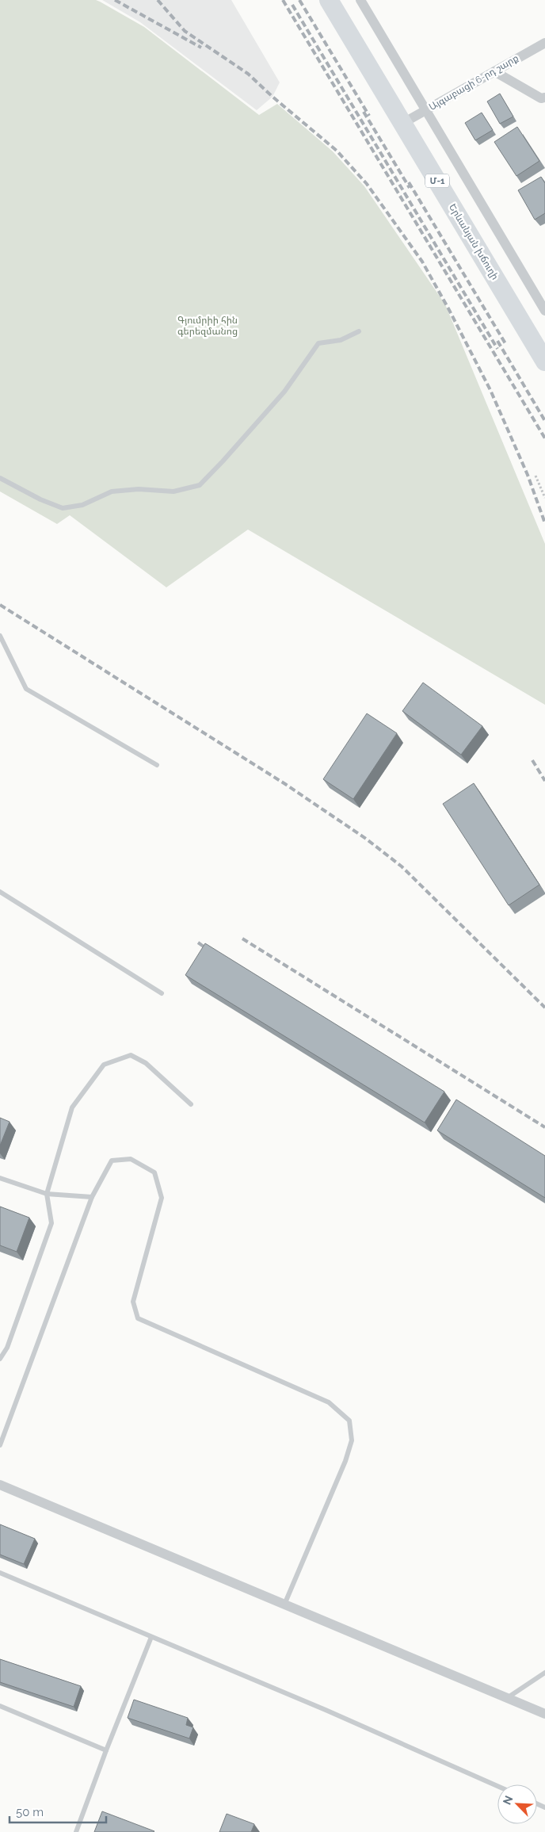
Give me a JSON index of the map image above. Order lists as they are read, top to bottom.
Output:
{
  "streets": {
    "highway": ["Մ-1", "Երևանյան խճուղի"],
    "street": ["Այգաբացի 6-րդ շարք"]
  },
  "crossings": [
    ["Այգաբացի 6-րդ շարք", "Երևանյան խճուղի"]
  ],
  "parks": ["Գյումրիի հին գերեզմանոց"],
  "scale_bar": "50 m",
  "north": "top left"
}
